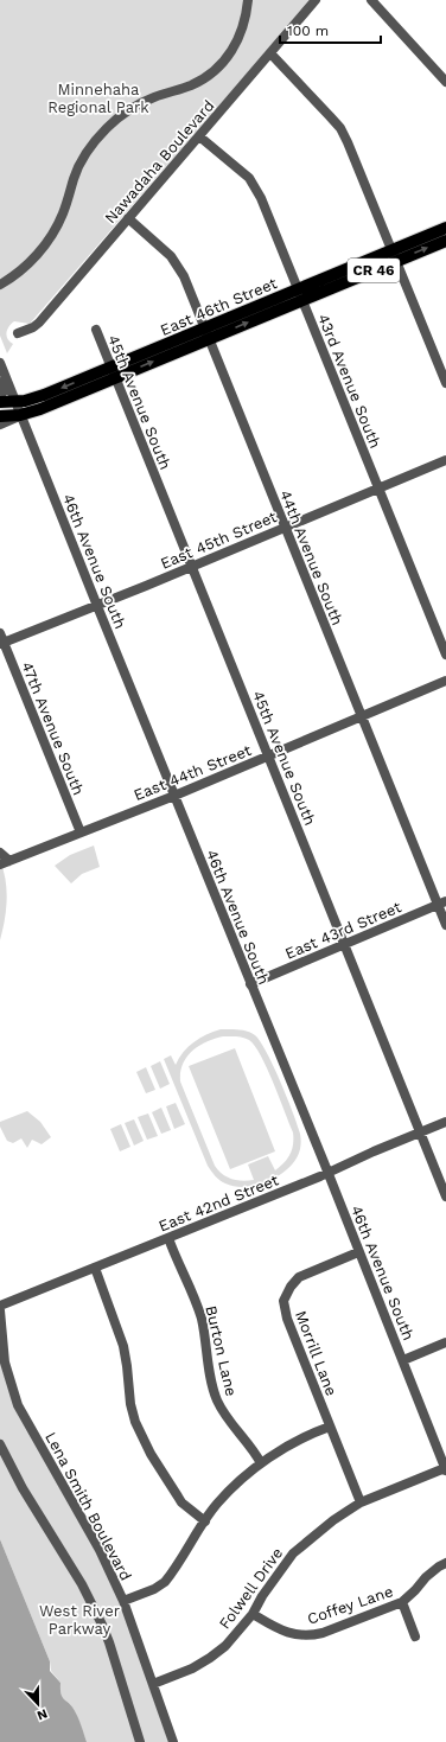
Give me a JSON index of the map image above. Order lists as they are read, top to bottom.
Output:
{
  "streets": {
    "main road": ["CR 46", "East 46th Street"],
    "street": [
      "Nawadaha Boulevard",
      "43rd Avenue South",
      "45th Avenue South",
      "East 45th Street",
      "44th Avenue South",
      "46th Avenue South",
      "47th Avenue South",
      "East 44th Street",
      "East 43rd Street",
      "East 42nd Street",
      "Burton Lane",
      "Morrill Lane",
      "Lena Smith Boulevard",
      "Folwell Drive",
      "Coffey Lane"
    ]
  },
  "crossings": [
    ["Nawadaha Boulevard", "43rd Avenue South"],
    ["Nawadaha Boulevard", "44th Avenue South"],
    ["East 46th Street", "43rd Avenue South"],
    ["East 46th Street", "45th Avenue South"],
    ["East 46th Street", "44th Avenue South"],
    ["East 46th Street", "46th Avenue South"],
    ["43rd Avenue South", "East 45th Street"],
    ["45th Avenue South", "East 45th Street"],
    ["45th Avenue South", "East 44th Street"],
    ["45th Avenue South", "East 43rd Street"],
    ["45th Avenue South", "East 42nd Street"],
    ["East 45th Street", "44th Avenue South"],
    ["East 45th Street", "46th Avenue South"],
    ["East 45th Street", "47th Avenue South"],
    ["44th Avenue South", "East 44th Street"],
    ["44th Avenue South", "East 43rd Street"],
    ["46th Avenue South", "East 44th Street"],
    ["46th Avenue South", "East 43rd Street"],
    ["46th Avenue South", "East 42nd Street"],
    ["46th Avenue South", "Morrill Lane"],
    ["46th Avenue South", "Folwell Drive"],
    ["47th Avenue South", "East 44th Street"],
    ["East 42nd Street", "Burton Lane"],
    ["Morrill Lane", "Folwell Drive"],
    ["Lena Smith Boulevard", "Folwell Drive"],
    ["Folwell Drive", "Coffey Lane"]
  ],
  "parks": ["Minnehaha Regional Park", "West River Parkway"],
  "scale_bar": "100 m",
  "north": "bottom"
}
